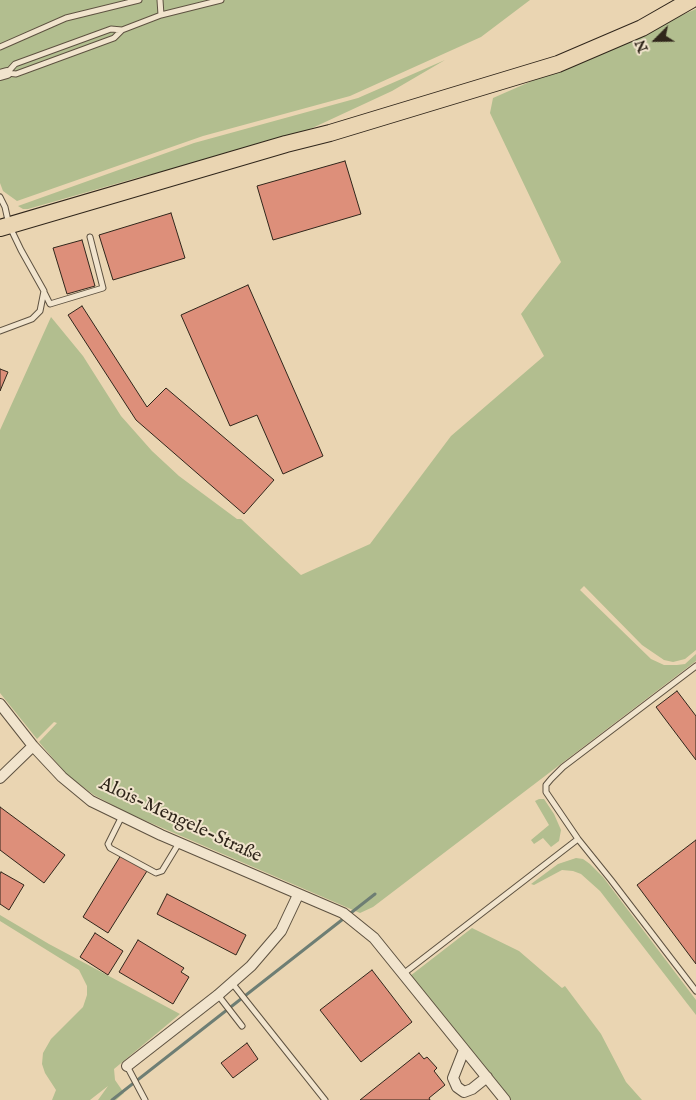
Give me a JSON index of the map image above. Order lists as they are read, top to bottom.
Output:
{
  "streets": {
    "street": ["Alois-Mengele-Straße"]
  },
  "north": "bottom left"
}
